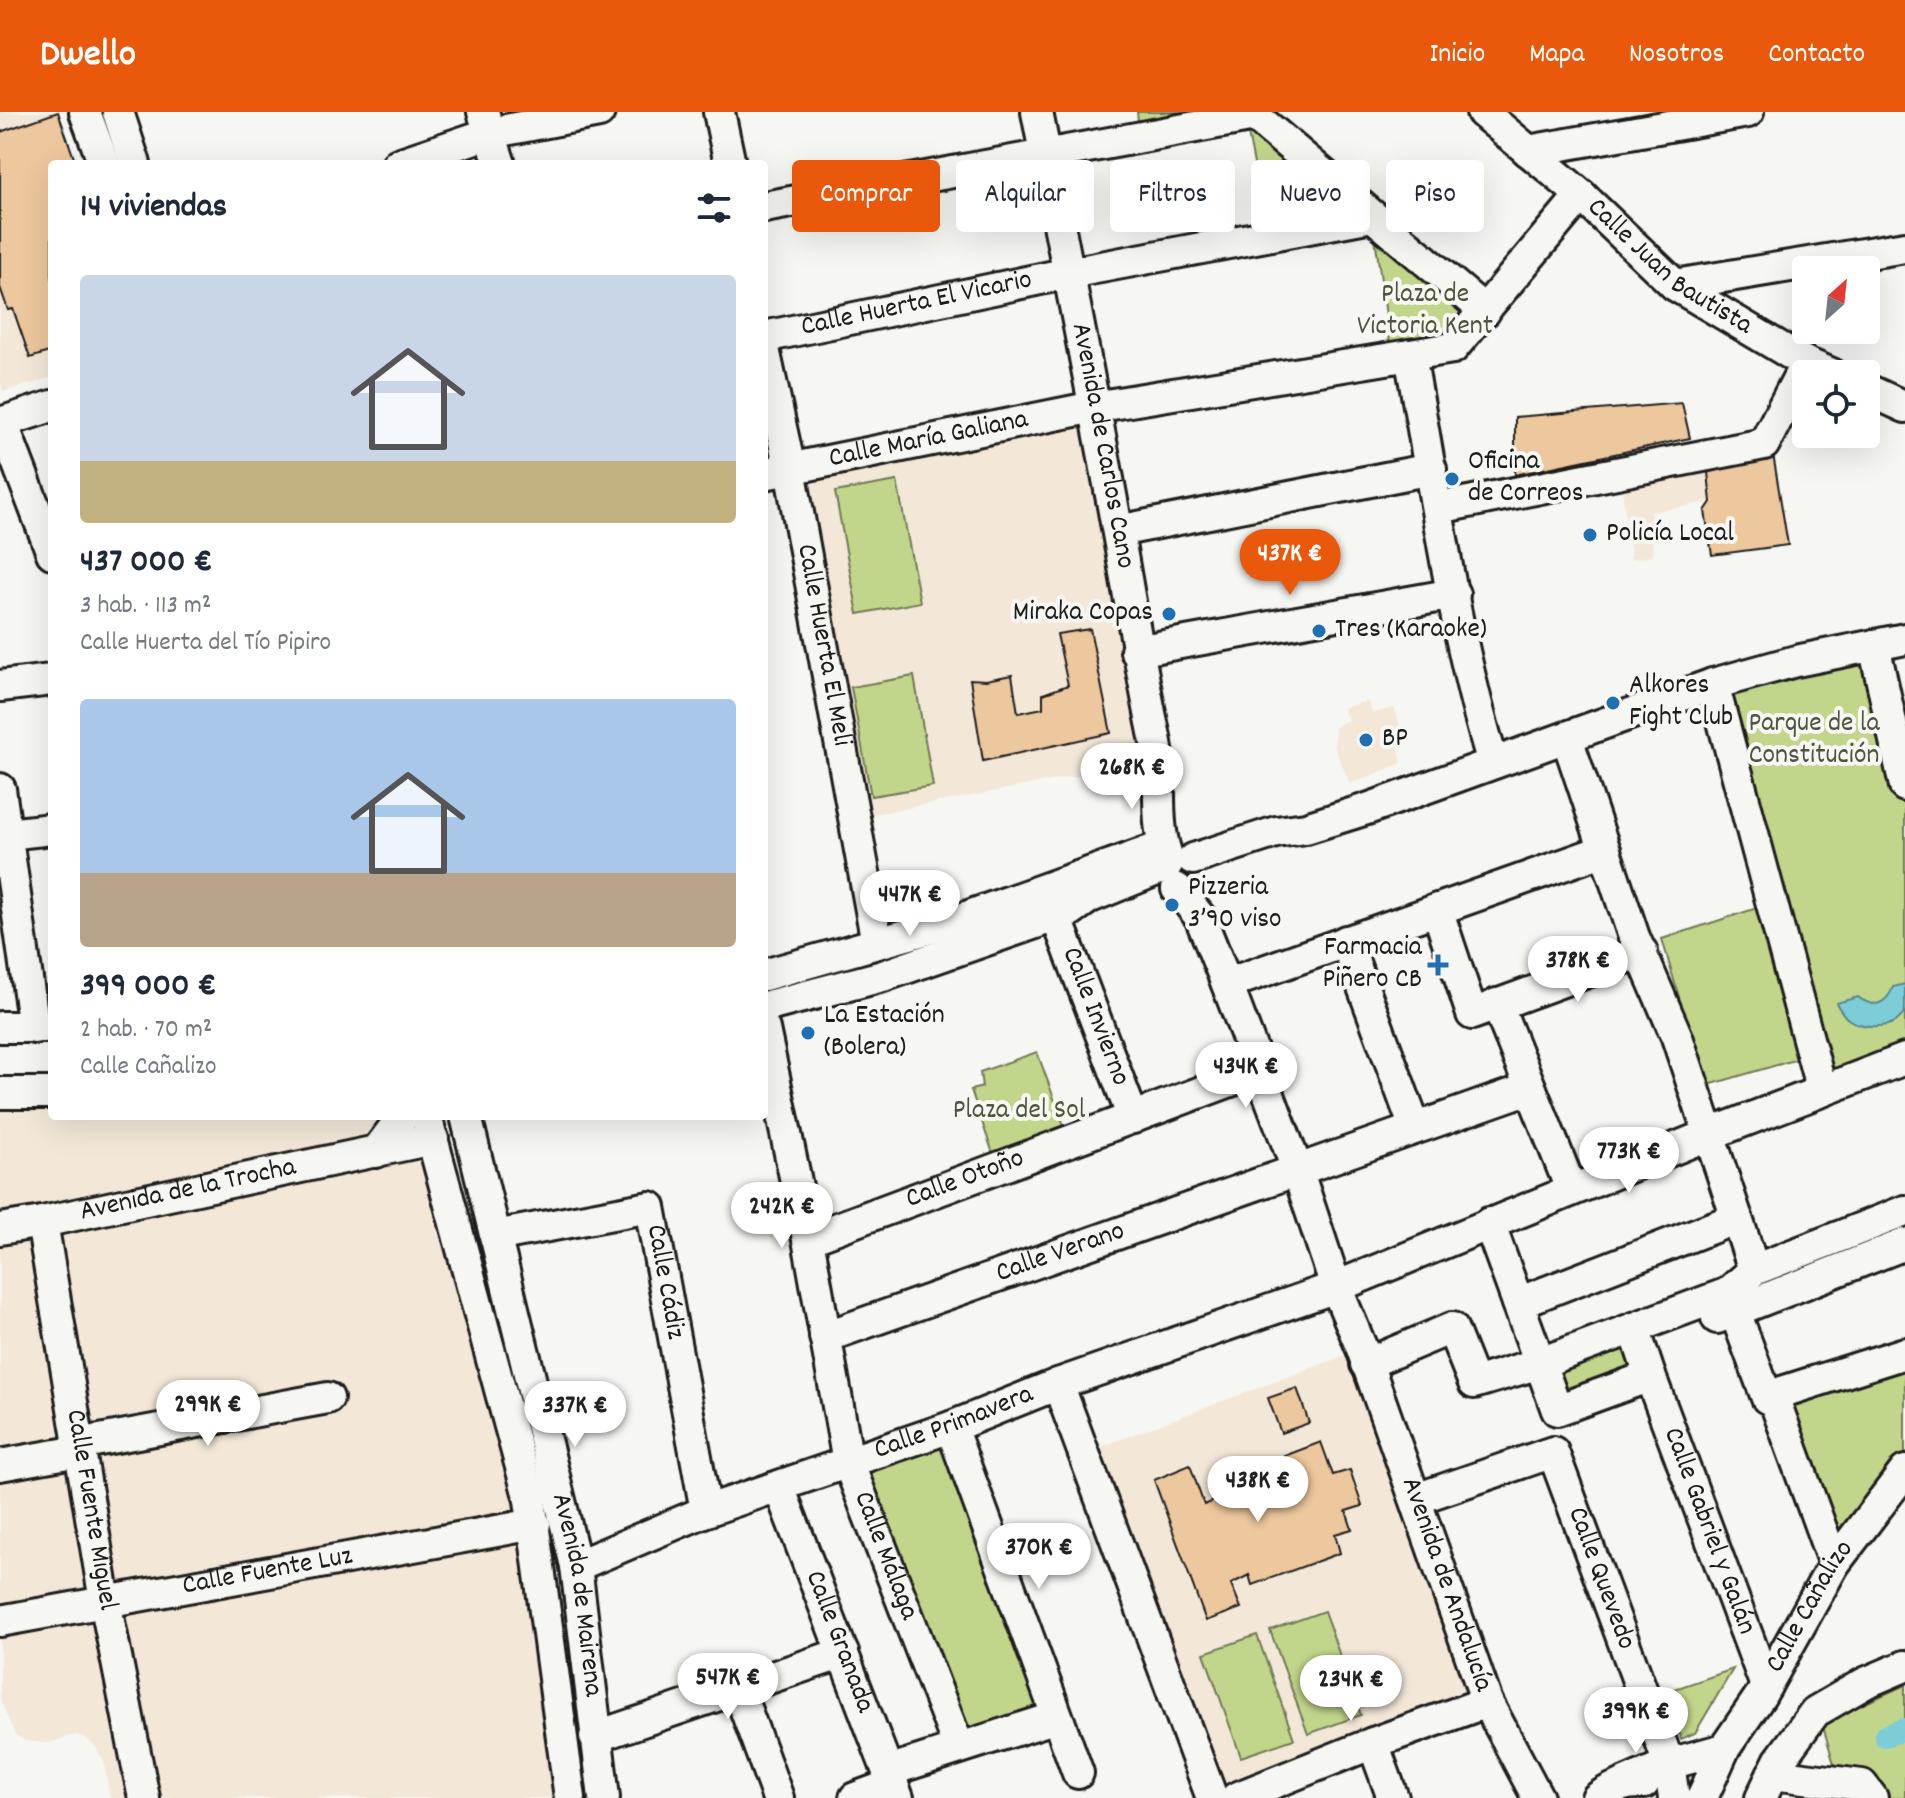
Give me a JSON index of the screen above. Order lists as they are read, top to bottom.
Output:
{
  "streets": {
    "street": [
      "Calle Juan Bautista",
      "Calle Huerta El Vicario",
      "Calle María Galiana",
      "Avenida de Carlos Cano",
      "Calle Huerta El Meli",
      "Calle Invierno",
      "Calle Otoño",
      "Avenida de la Trocha",
      "Calle Verano",
      "Calle Cádiz",
      "Calle Primavera",
      "Calle Fuente Miguel",
      "Calle Gabriel y Galán",
      "Calle Málaga",
      "Calle Fuente Luz",
      "Calle Quevedo",
      "Avenida de Andalucía",
      "Avenida de Mairena",
      "Calle Cañalizo",
      "Calle Granada"
    ]
  },
  "crossings": [
    ["Calle Juan Bautista", "Calle María Galiana"],
    ["Calle Huerta El Vicario", "Avenida de Carlos Cano"],
    ["Calle María Galiana", "Avenida de Carlos Cano"],
    ["Calle María Galiana", "Calle Huerta El Meli"],
    ["Avenida de Carlos Cano", "Avenida de Andalucía"],
    ["Calle Invierno", "Calle Otoño"],
    ["Calle Otoño", "Calle Málaga"],
    ["Calle Otoño", "Avenida de Andalucía"],
    ["Avenida de la Trocha", "Calle Fuente Miguel"],
    ["Calle Verano", "Calle Málaga"],
    ["Calle Verano", "Avenida de Andalucía"],
    ["Calle Cádiz", "Calle Primavera"],
    ["Calle Cádiz", "Avenida de Mairena"],
    ["Calle Primavera", "Calle Málaga"],
    ["Calle Primavera", "Avenida de Andalucía"],
    ["Calle Primavera", "Avenida de Mairena"],
    ["Calle Primavera", "Calle Granada"],
    ["Calle Fuente Miguel", "Calle Fuente Luz"],
    ["Calle Gabriel y Galán", "Calle Cañalizo"]
  ],
  "parks": ["Plaza de Victoria Kent", "Parque de la Constitución", "Plaza del Sol"],
  "places": {
    "other": [
      "Oficina de Correos",
      "Policía Local",
      "Miraka Copas",
      "Tres (Karaoke)",
      "Alkores Fight Club",
      "BP",
      "Pizzeria 3’90 viso",
      "La Estación (Bolera)"
    ],
    "health": ["Farmacia Piñero CB"]
  },
  "north": "top right",
  "page": {
    "header": "Dwello",
    "nav": [
      "Inicio",
      "Mapa",
      "Nosotros",
      "Contacto"
    ],
    "chip": [
      "Comprar",
      "Alquilar",
      "Filtros",
      "Nuevo",
      "Piso"
    ],
    "heading": "14 viviendas",
    "list": [
      {
        "name": "437 000 €",
        "note": "3 hab. · 113 m² · Calle Huerta del Tío Pipiro"
      },
      {
        "name": "399 000 €",
        "note": "2 hab. · 70 m² · Calle Cañalizo"
      }
    ],
    "price": [
      "437K €",
      "268K €",
      "447K €",
      "378K €",
      "434K €",
      "773K €",
      "242K €",
      "299K €",
      "337K €",
      "438K €",
      "370K €",
      "547K €",
      "234K €",
      "399K €"
    ]
  }
}
